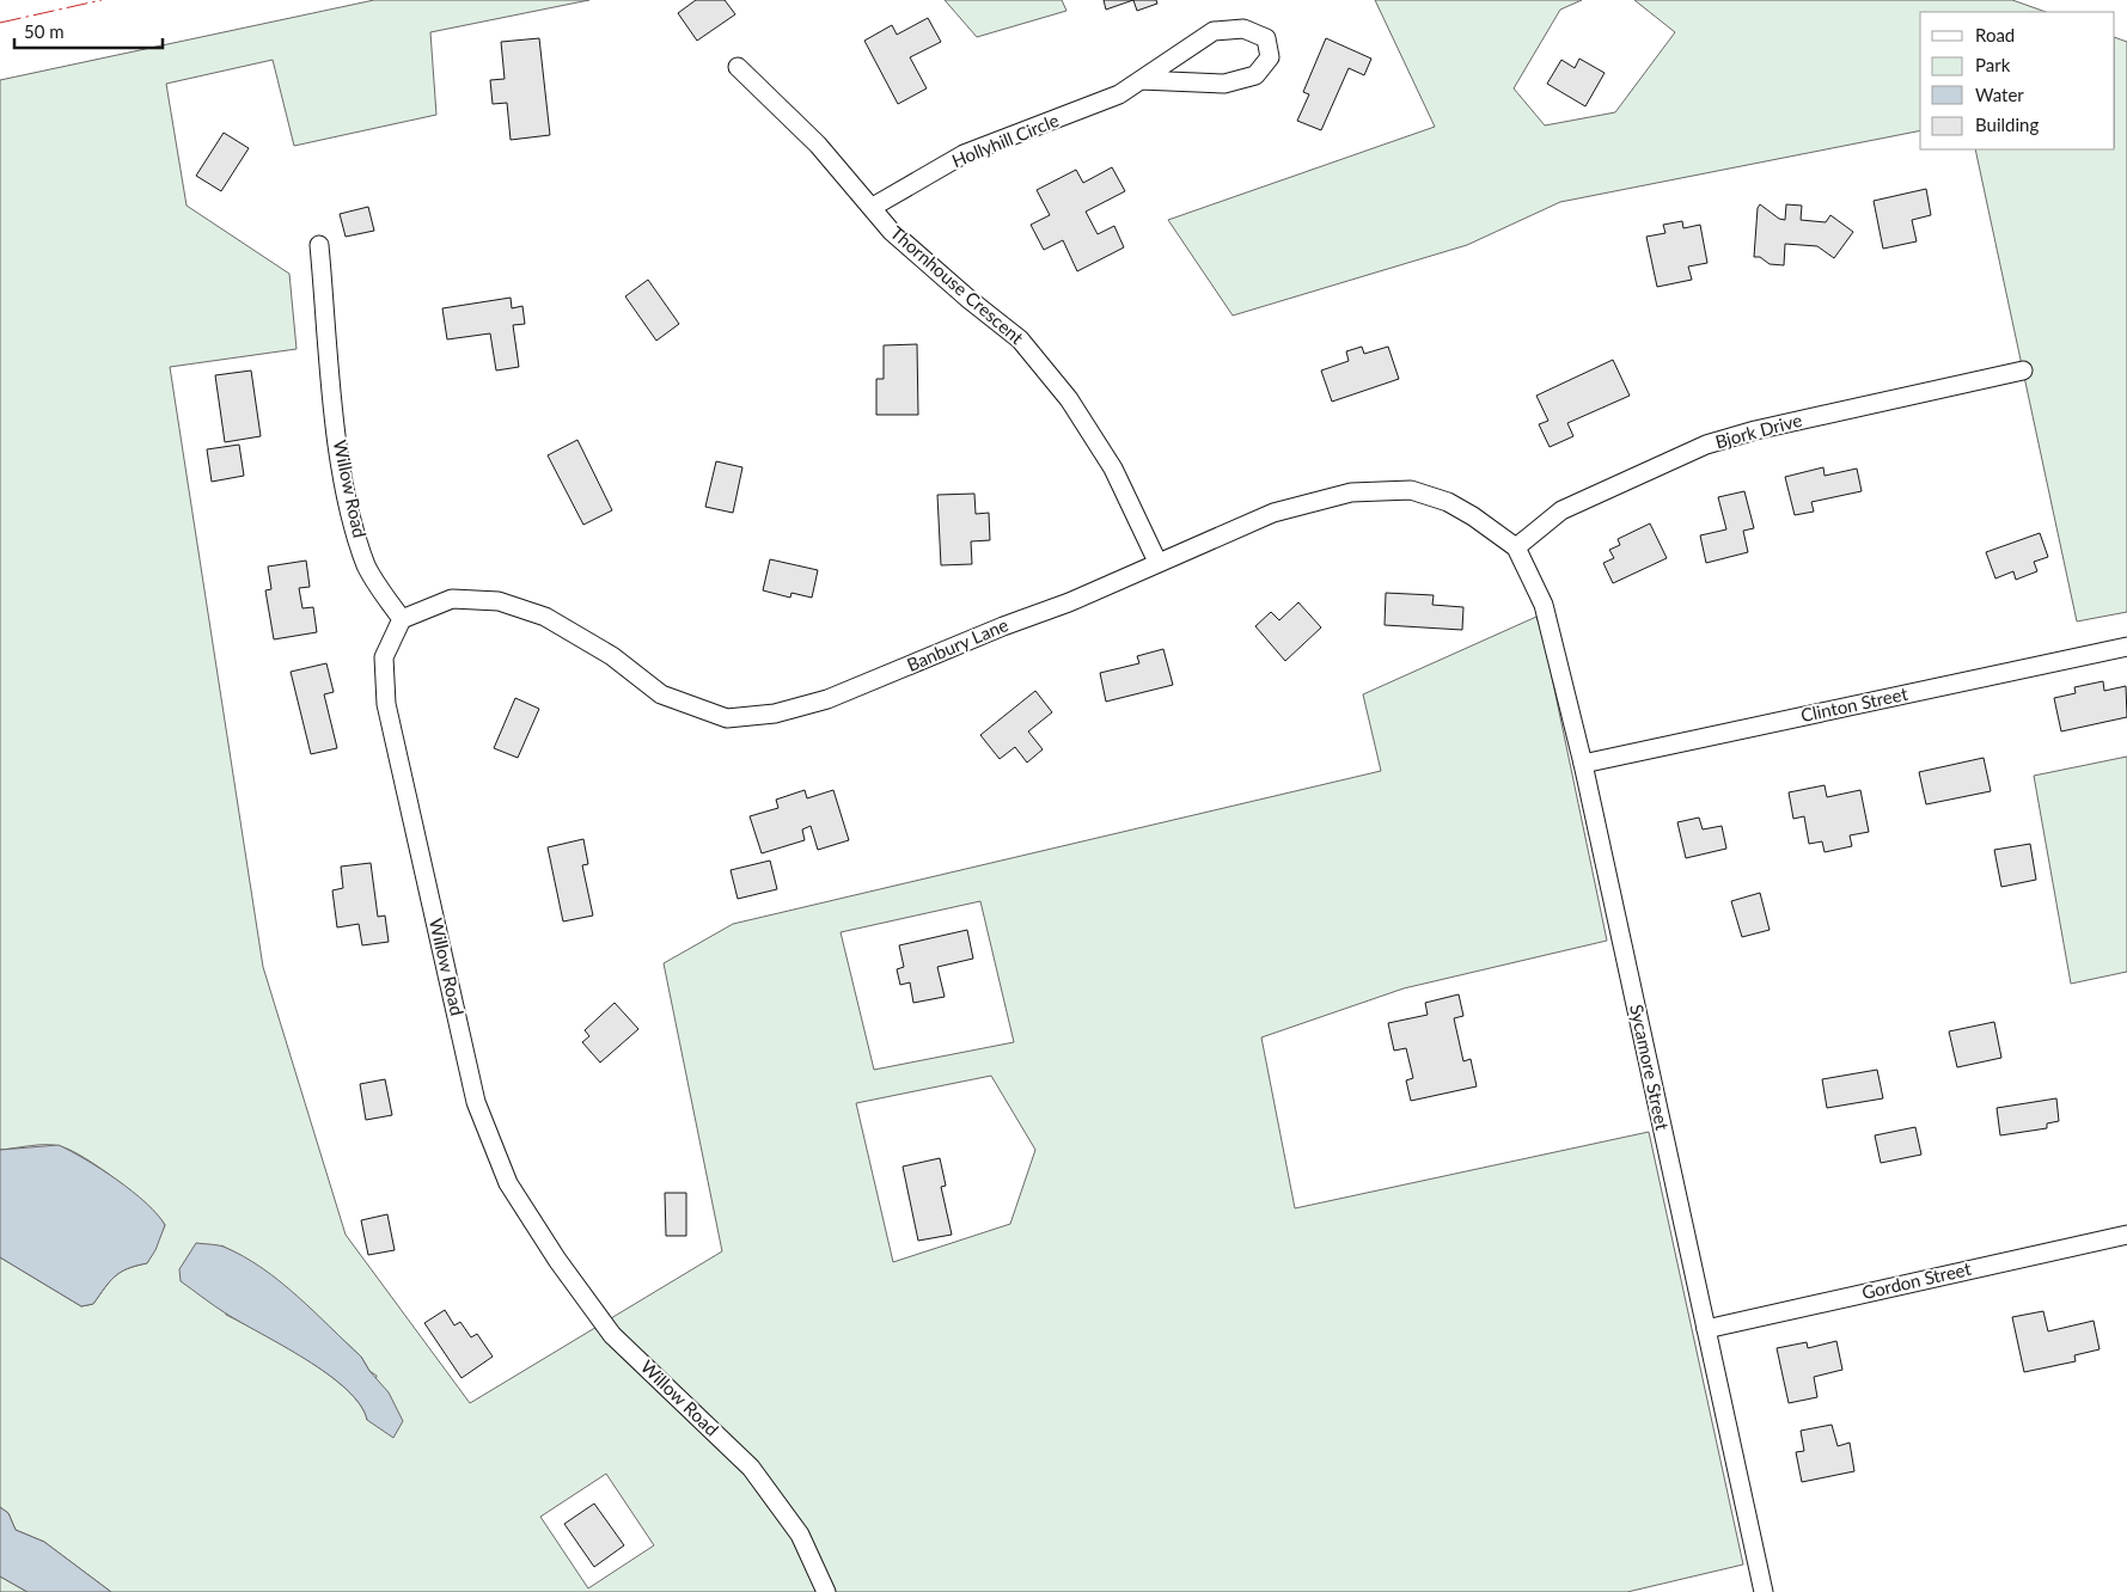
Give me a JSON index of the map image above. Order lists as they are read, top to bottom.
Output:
{
  "streets": {
    "street": [
      "Hollyhill Circle",
      "Thornhouse Crescent",
      "Bjork Drive",
      "Willow Road",
      "Banbury Lane",
      "Clinton Street",
      "Sycamore Street",
      "Gordon Street"
    ]
  },
  "crossings": [
    ["Hollyhill Circle", "Thornhouse Crescent"],
    ["Thornhouse Crescent", "Banbury Lane"],
    ["Bjork Drive", "Banbury Lane"],
    ["Bjork Drive", "Sycamore Street"],
    ["Willow Road", "Banbury Lane"],
    ["Banbury Lane", "Sycamore Street"],
    ["Clinton Street", "Sycamore Street"],
    ["Sycamore Street", "Gordon Street"]
  ],
  "legend": [
    "Road",
    "Park",
    "Water",
    "Building"
  ],
  "scale_bar": "50 m"
}
